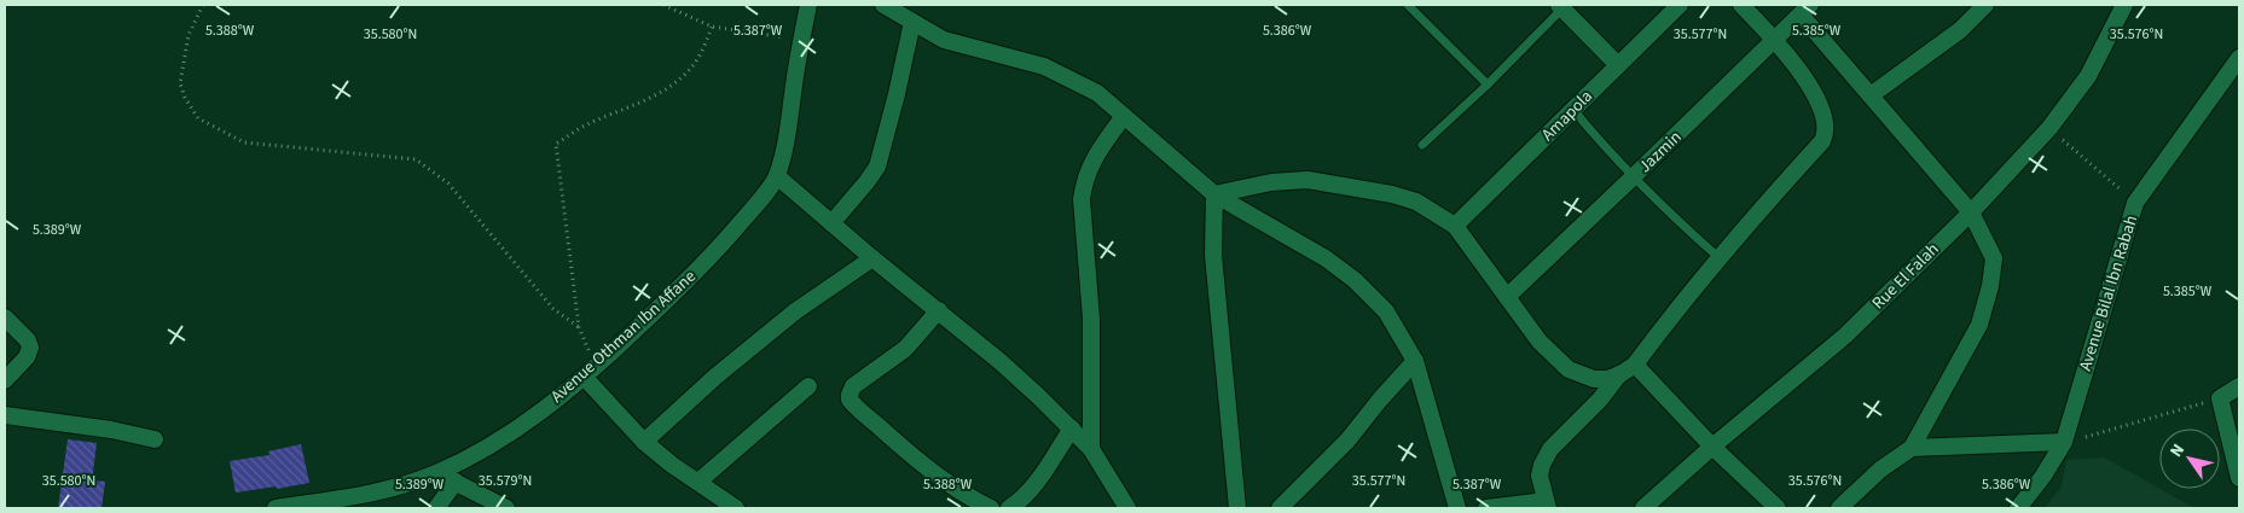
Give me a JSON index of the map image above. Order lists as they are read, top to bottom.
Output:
{
  "streets": {
    "street": [
      "Amapola",
      "Jazmin",
      "Rue El Falah",
      "Avenue Bilal Ibn Rabah",
      "Avenue Othman Ibn Affane"
    ]
  },
  "north": "top left",
  "coordinates": [
    "5.388°W",
    "5.387°W",
    "5.386°W",
    "5.385°W",
    "35.576°N",
    "35.580°N",
    "35.577°N",
    "5.389°W",
    "35.579°N"
  ]
}
